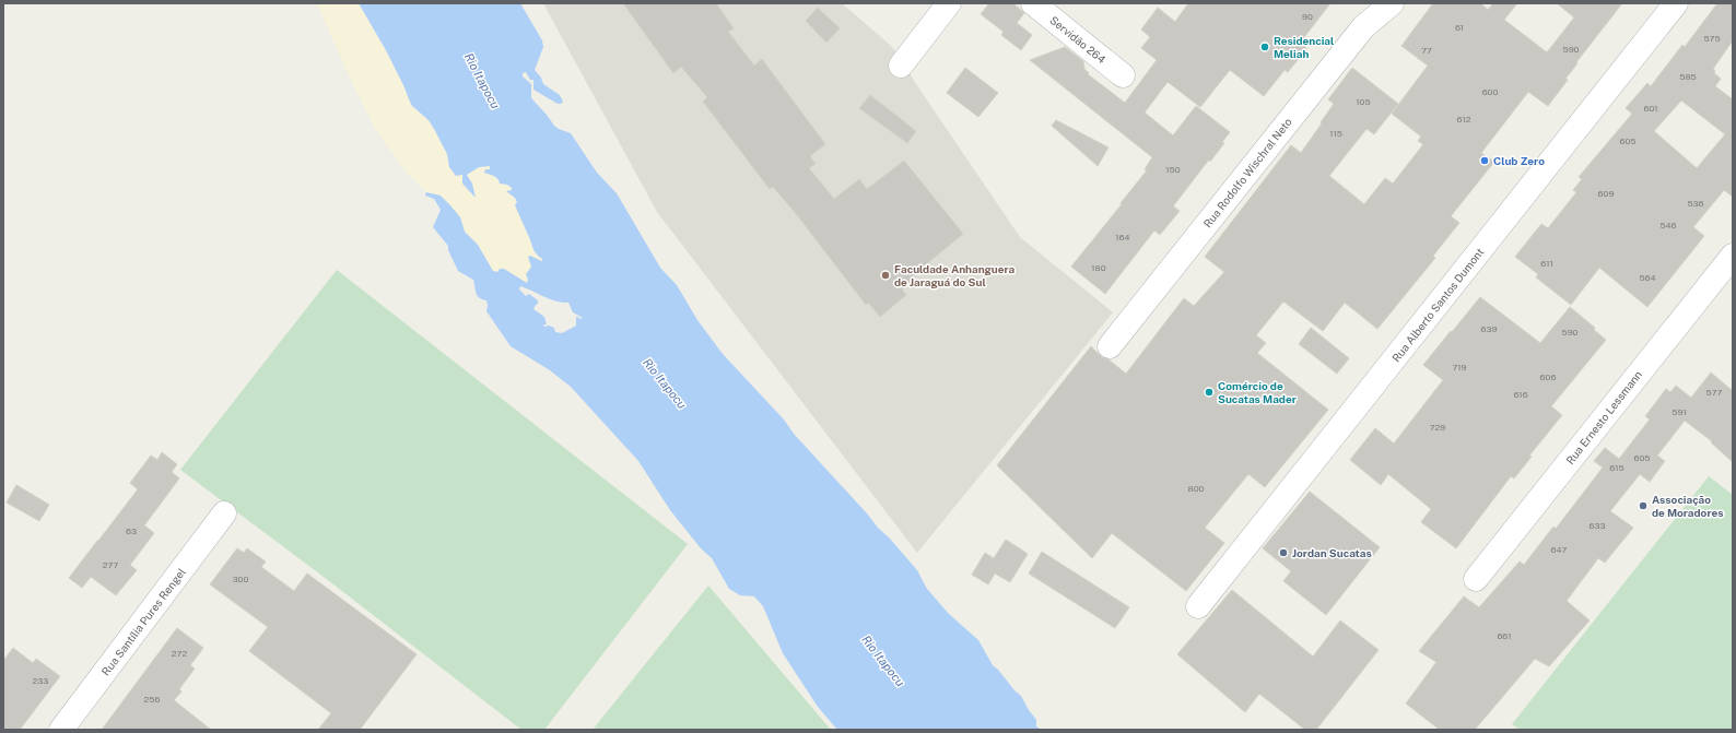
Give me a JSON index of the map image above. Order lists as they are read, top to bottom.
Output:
{
  "streets": {
    "street": [
      "Servidão 264",
      "Rua Rodolfo Wischral Neto",
      "Rua Alberto Santos Dumont",
      "Rua Ernesto Lessmann",
      "Rua Santília Pures Rengel"
    ]
  },
  "water": ["Rio Itapocu"],
  "places": [
    "Residencial Meliah",
    "Club Zero",
    "Faculdade Anhanguera de Jaraguá do Sul",
    "Comércio de Sucatas Mader",
    "Associação de Moradores",
    "Jordan Sucatas"
  ],
  "house_numbers": [
    "90",
    "61",
    "575",
    "590",
    "77",
    "585",
    "600",
    "105",
    "601",
    "612",
    "115",
    "605",
    "150",
    "609",
    "536",
    "546",
    "164",
    "611",
    "180",
    "564",
    "639",
    "590",
    "719",
    "606",
    "577",
    "616",
    "591",
    "729",
    "605",
    "615",
    "800",
    "633",
    "63",
    "647",
    "277",
    "300",
    "661",
    "272",
    "233",
    "256"
  ]
}
